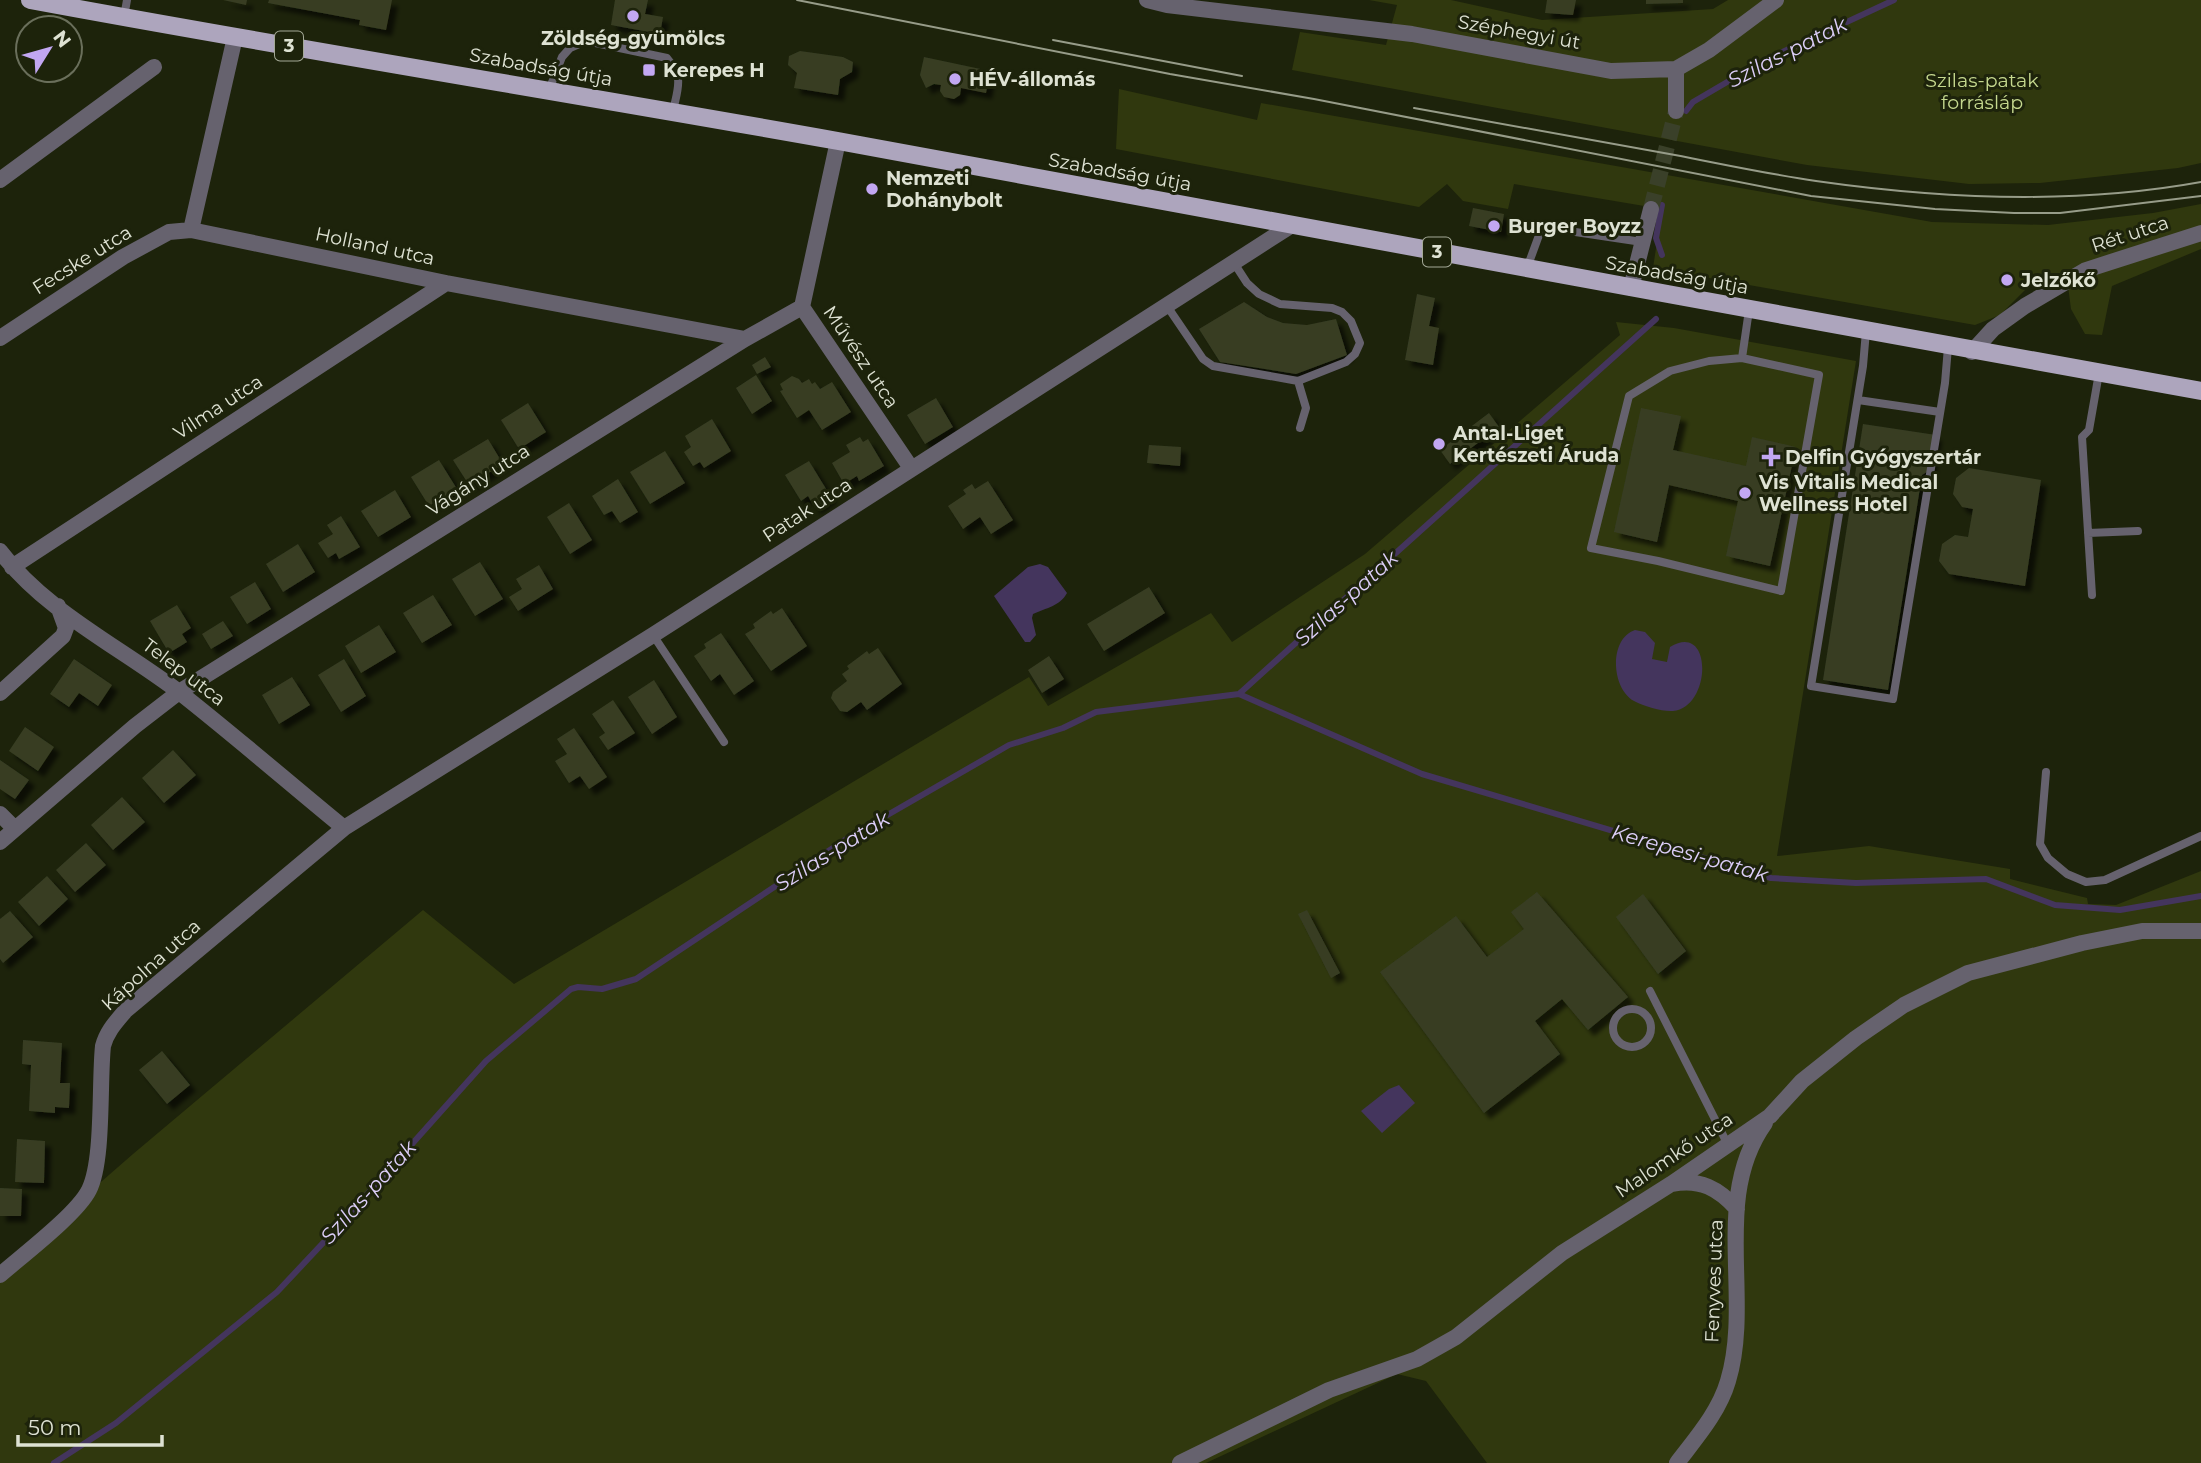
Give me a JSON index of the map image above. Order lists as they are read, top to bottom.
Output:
{
  "streets": {
    "main road": ["3", "Szabadság útja"],
    "street": [
      "Széphegyi út",
      "Rét utca",
      "Holland utca",
      "Fecske utca",
      "Művész utca",
      "Vilma utca",
      "Vágány utca",
      "Patak utca",
      "Telep utca",
      "Kápolna utca",
      "Malomkő utca",
      "Fenyves utca"
    ]
  },
  "crossings": [
    ["Szabadság útja", "Rét utca"],
    ["Szabadság útja", "Művész utca"],
    ["Szabadság útja", "Patak utca"],
    ["Holland utca", "Fecske utca"],
    ["Holland utca", "Vilma utca"],
    ["Holland utca", "Vágány utca"],
    ["Művész utca", "Vágány utca"],
    ["Művész utca", "Patak utca"],
    ["Vilma utca", "Telep utca"],
    ["Vágány utca", "Telep utca"],
    ["Patak utca", "Telep utca"],
    ["Patak utca", "Kápolna utca"],
    ["Telep utca", "Kápolna utca"],
    ["Malomkő utca", "Fenyves utca"]
  ],
  "water": ["Szilas-patak", "Kerepesi-patak"],
  "parks": ["Szilas-patak forrásláp"],
  "places": {
    "other": [
      "Zöldség-gyümölcs",
      "HÉV-állomás",
      "Nemzeti Dohánybolt",
      "Burger Boyzz",
      "Jelzőkő",
      "Antal-Liget Kertészeti Áruda",
      "Vis Vitalis Medical Wellness Hotel"
    ],
    "transit": ["Kerepes H"],
    "health": ["Delfin Gyógyszertár"]
  },
  "scale_bar": "50 m",
  "north": "top right"
}
